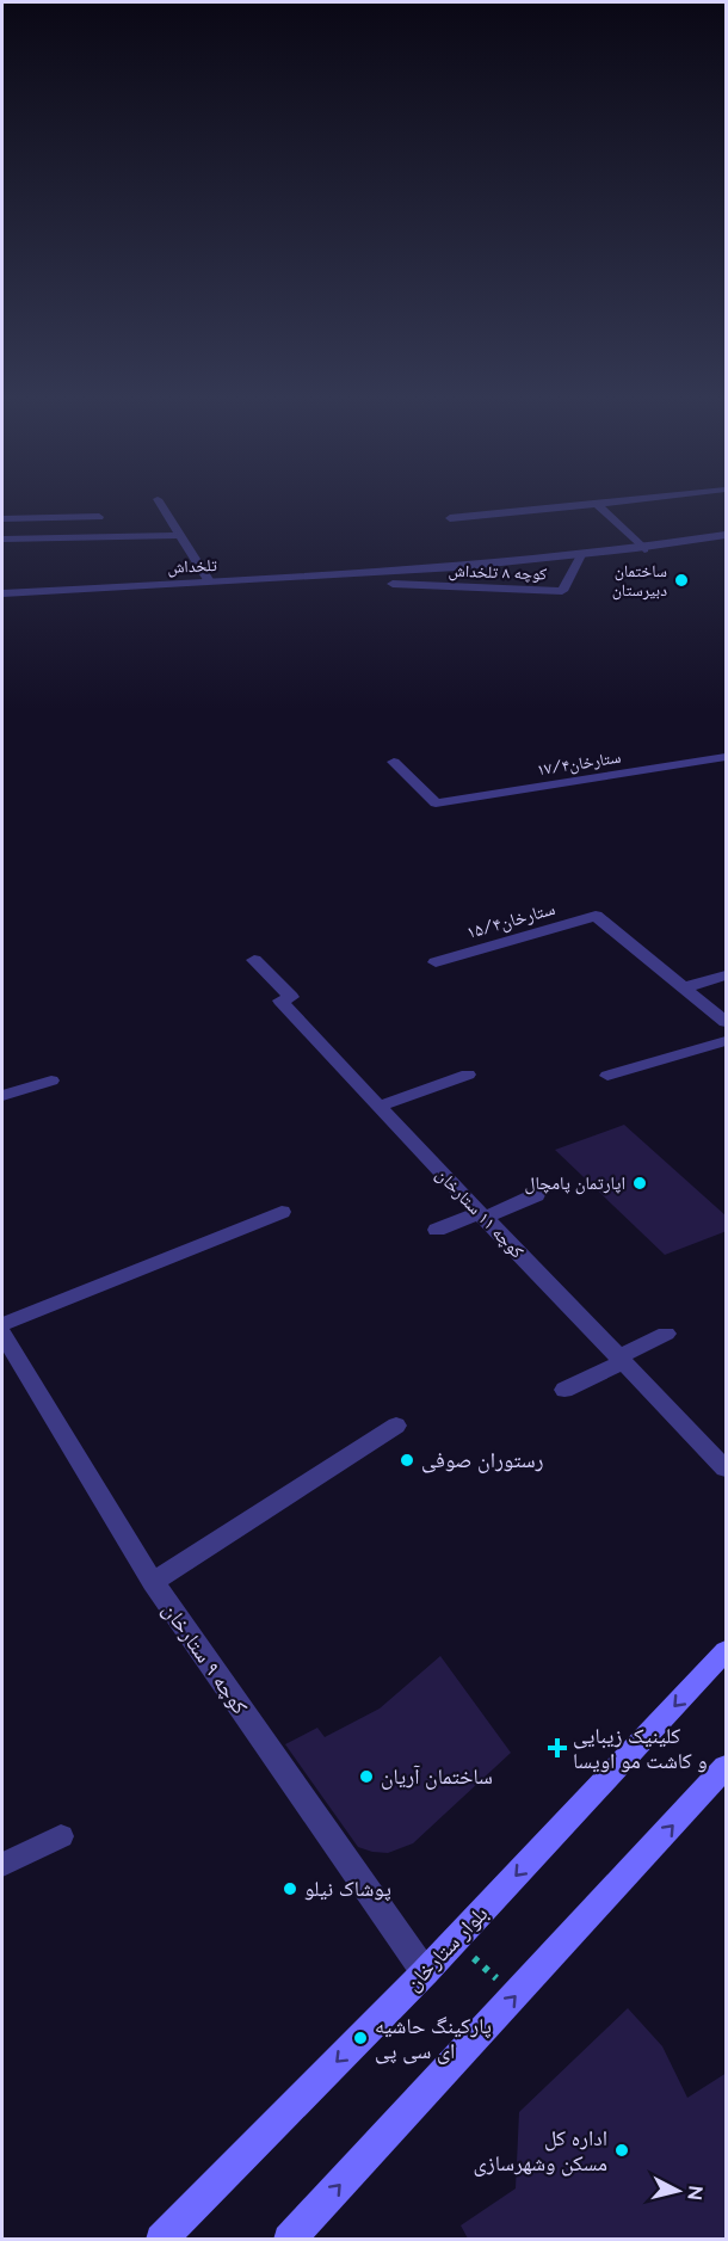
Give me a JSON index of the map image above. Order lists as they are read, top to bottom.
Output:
{
  "streets": {
    "main road": ["بلوار ستارخان"],
    "street": [
      "تلخداش",
      "کوچه ۸ تلخداش",
      "ستارخان۱۷/۴",
      "ستارخان۱۵/۴",
      "کوچه ۱۱ ستارخان",
      "کوچه ۹ ستارخان"
    ]
  },
  "crossings": [
    ["تلخداش", "کوچه ۸ تلخداش"],
    ["کوچه ۹ ستارخان", "بلوار ستارخان"]
  ],
  "places": {
    "other": [
      "ساختمان دبیرستان",
      "اپارتمان پامچال",
      "رستوران صوفی",
      "ساختمان آریان",
      "پوشاک نیلو",
      "پارکینگ حاشیه ای سی پی",
      "اداره کل مسکن وشهرسازی"
    ],
    "health": ["کلینیک زیبایی و کاشت مو اویسا"]
  },
  "north": "right"
}
